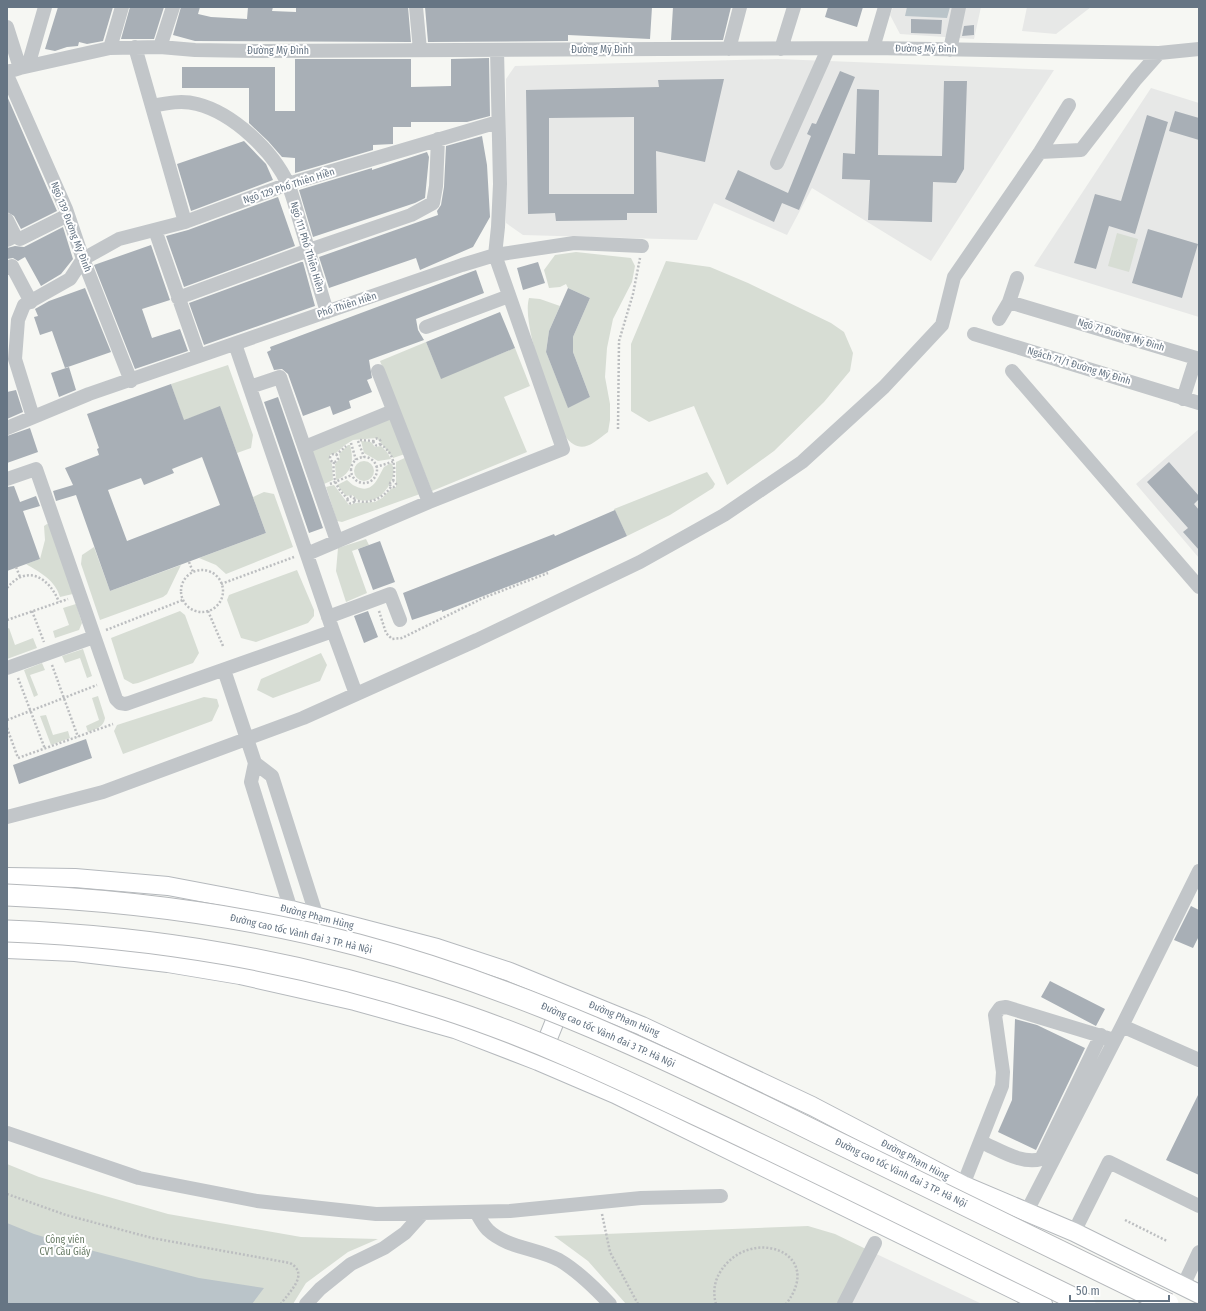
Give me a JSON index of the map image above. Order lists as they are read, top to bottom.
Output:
{
  "streets": {
    "highway": ["Đường cao tốc Vành đai 3 TP. Hà Nội"],
    "main road": ["Đường Phạm Hùng"],
    "street": [
      "Đường Mỹ Đình",
      "Ngõ 129 Phố Thiên Hiền",
      "Ngõ 139 Đường Mỹ Đình",
      "Ngõ 111 Phố Thiên Hiền",
      "Phố Thiên Hiền",
      "Ngõ 71 Đường Mỹ Đình",
      "Ngách 71/1 Đường Mỹ Đình"
    ]
  },
  "crossings": [
    ["Đường Mỹ Đình", "Ngõ 139 Đường Mỹ Đình"],
    ["Ngõ 129 Phố Thiên Hiền", "Ngõ 139 Đường Mỹ Đình"],
    ["Ngõ 129 Phố Thiên Hiền", "Ngõ 111 Phố Thiên Hiền"],
    ["Ngõ 139 Đường Mỹ Đình", "Phố Thiên Hiền"],
    ["Ngõ 111 Phố Thiên Hiền", "Phố Thiên Hiền"],
    ["Ngõ 71 Đường Mỹ Đình", "Ngách 71/1 Đường Mỹ Đình"]
  ],
  "parks": ["Công viên CV1 Cầu Giấy"],
  "scale_bar": "50 m"
}
